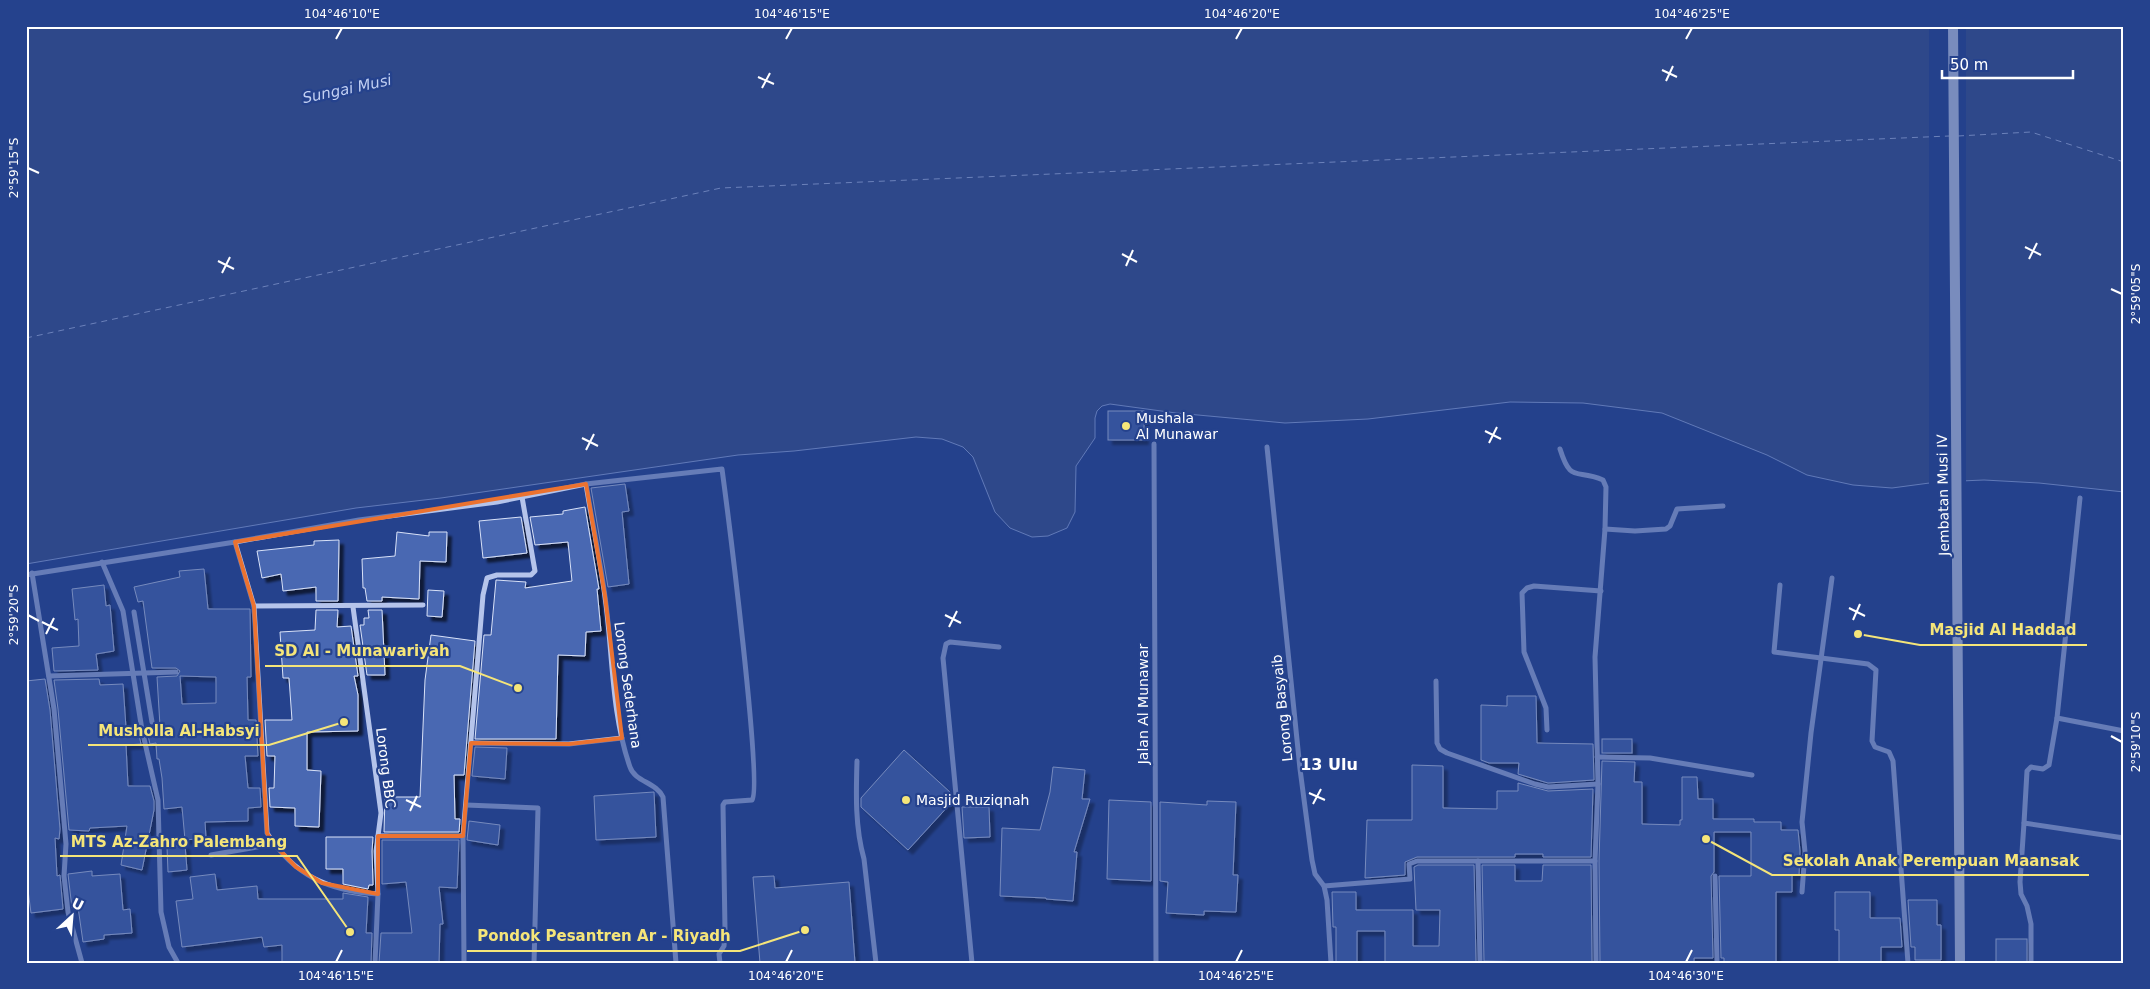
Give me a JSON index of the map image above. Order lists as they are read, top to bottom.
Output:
{
  "streets": {
    "street": [
      "Jembatan Musi IV",
      "Lorong Sederhana",
      "Jalan Al Munawar",
      "Lorong Basyaib",
      "Lorong BBC"
    ]
  },
  "districts": ["13 Ulu"],
  "water": ["Sungai Musi"],
  "places": [
    "Mushala Al Munawar",
    "Masjid Al Haddad",
    "SD Al - Munawariyah",
    "Musholla Al-Habsyi",
    "Masjid Ruziqnah",
    "Sekolah Anak Perempuan Maansak",
    "Pondok Pesantren Ar - Riyadh",
    "MTS Az-Zahro Palembang"
  ],
  "scale_bar": "50 m",
  "north": "top right",
  "coordinates": [
    "104°46'10\"E",
    "104°46'15\"E",
    "104°46'20\"E",
    "104°46'25\"E",
    "2°59'15\"S",
    "2°59'05\"S",
    "2°59'20\"S",
    "2°59'10\"S",
    "104°46'30\"E"
  ]
}
